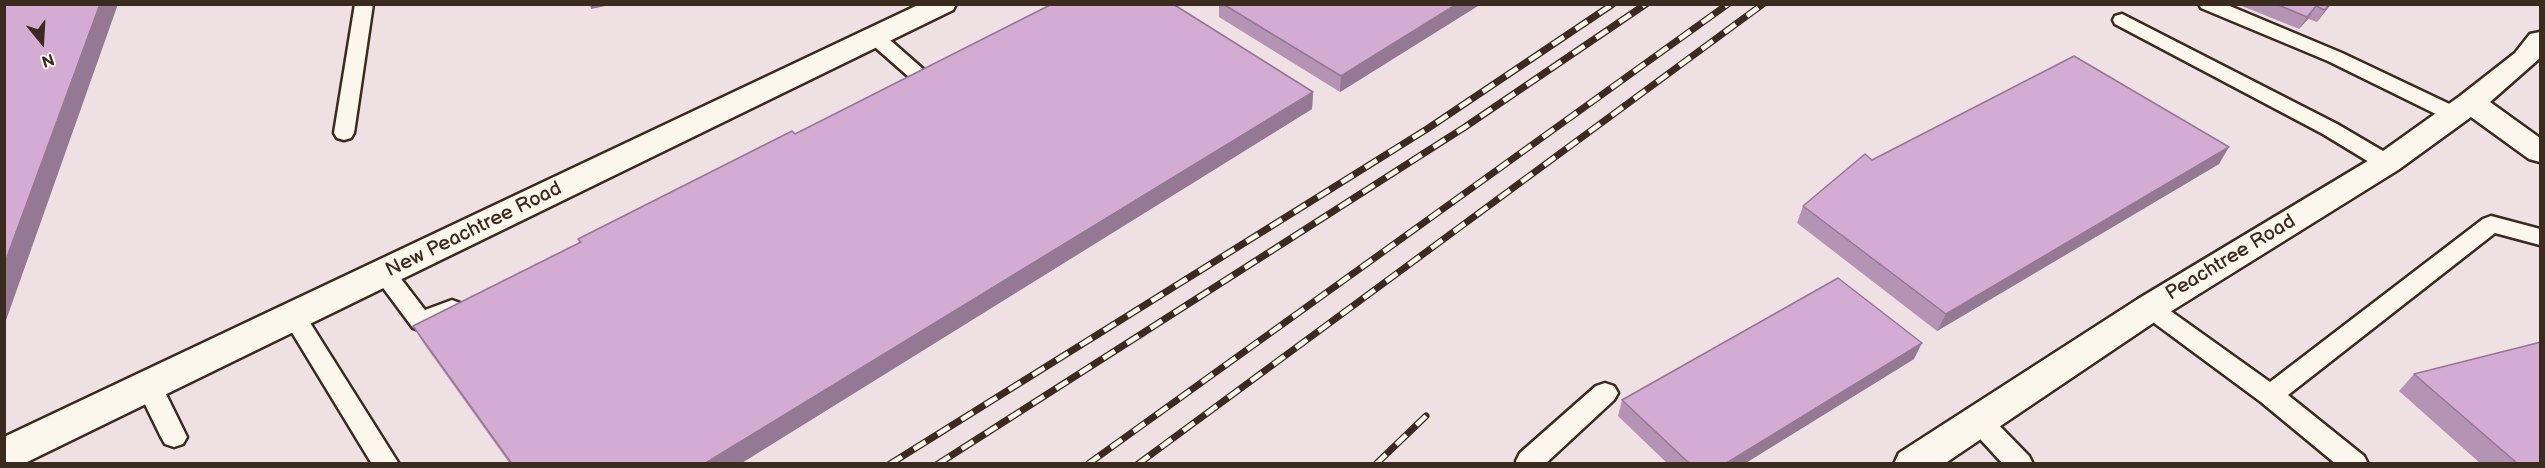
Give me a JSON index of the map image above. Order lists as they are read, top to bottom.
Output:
{
  "streets": {
    "street": ["New Peachtree Road", "Peachtree Road"]
  },
  "north": "bottom"
}
